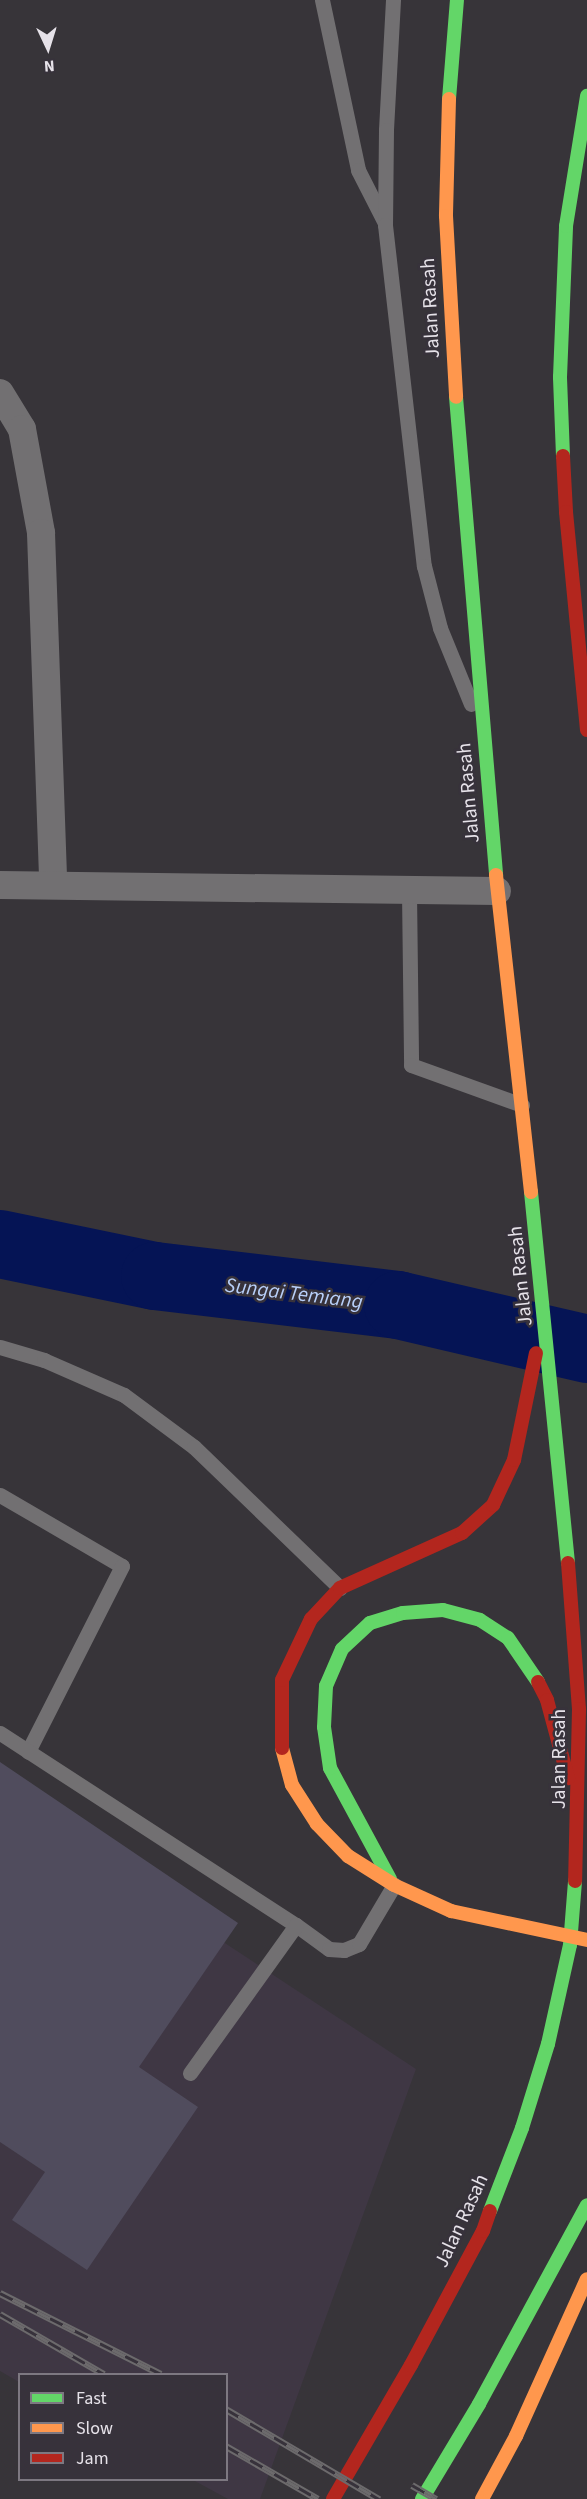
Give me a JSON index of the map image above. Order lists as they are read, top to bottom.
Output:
{
  "streets": {
    "highway": ["Jalan Rasah"]
  },
  "water": ["Sungai Temiang"],
  "legend": ["Fast", "Slow", "Jam"],
  "north": "bottom"
}
